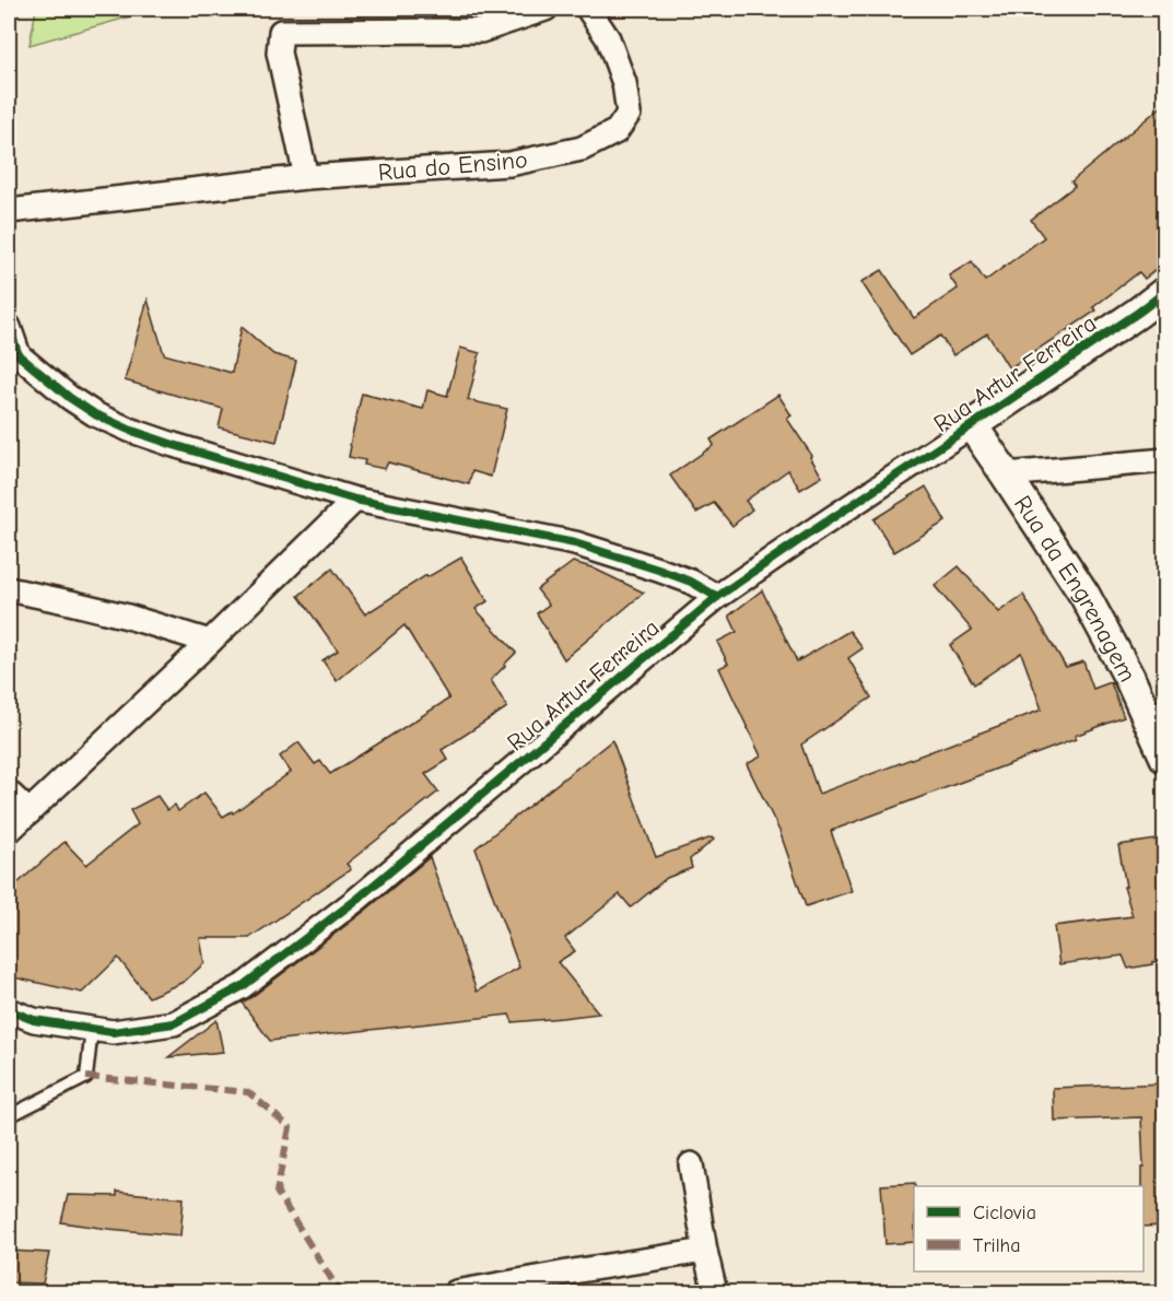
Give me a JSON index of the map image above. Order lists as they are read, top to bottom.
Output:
{
  "streets": {
    "street": ["Rua do Ensino", "Rua Artur Ferreira", "Rua da Engrenagem"]
  },
  "crossings": [
    ["Rua Artur Ferreira", "Rua da Engrenagem"]
  ],
  "legend": ["Ciclovia", "Trilha"]
}
